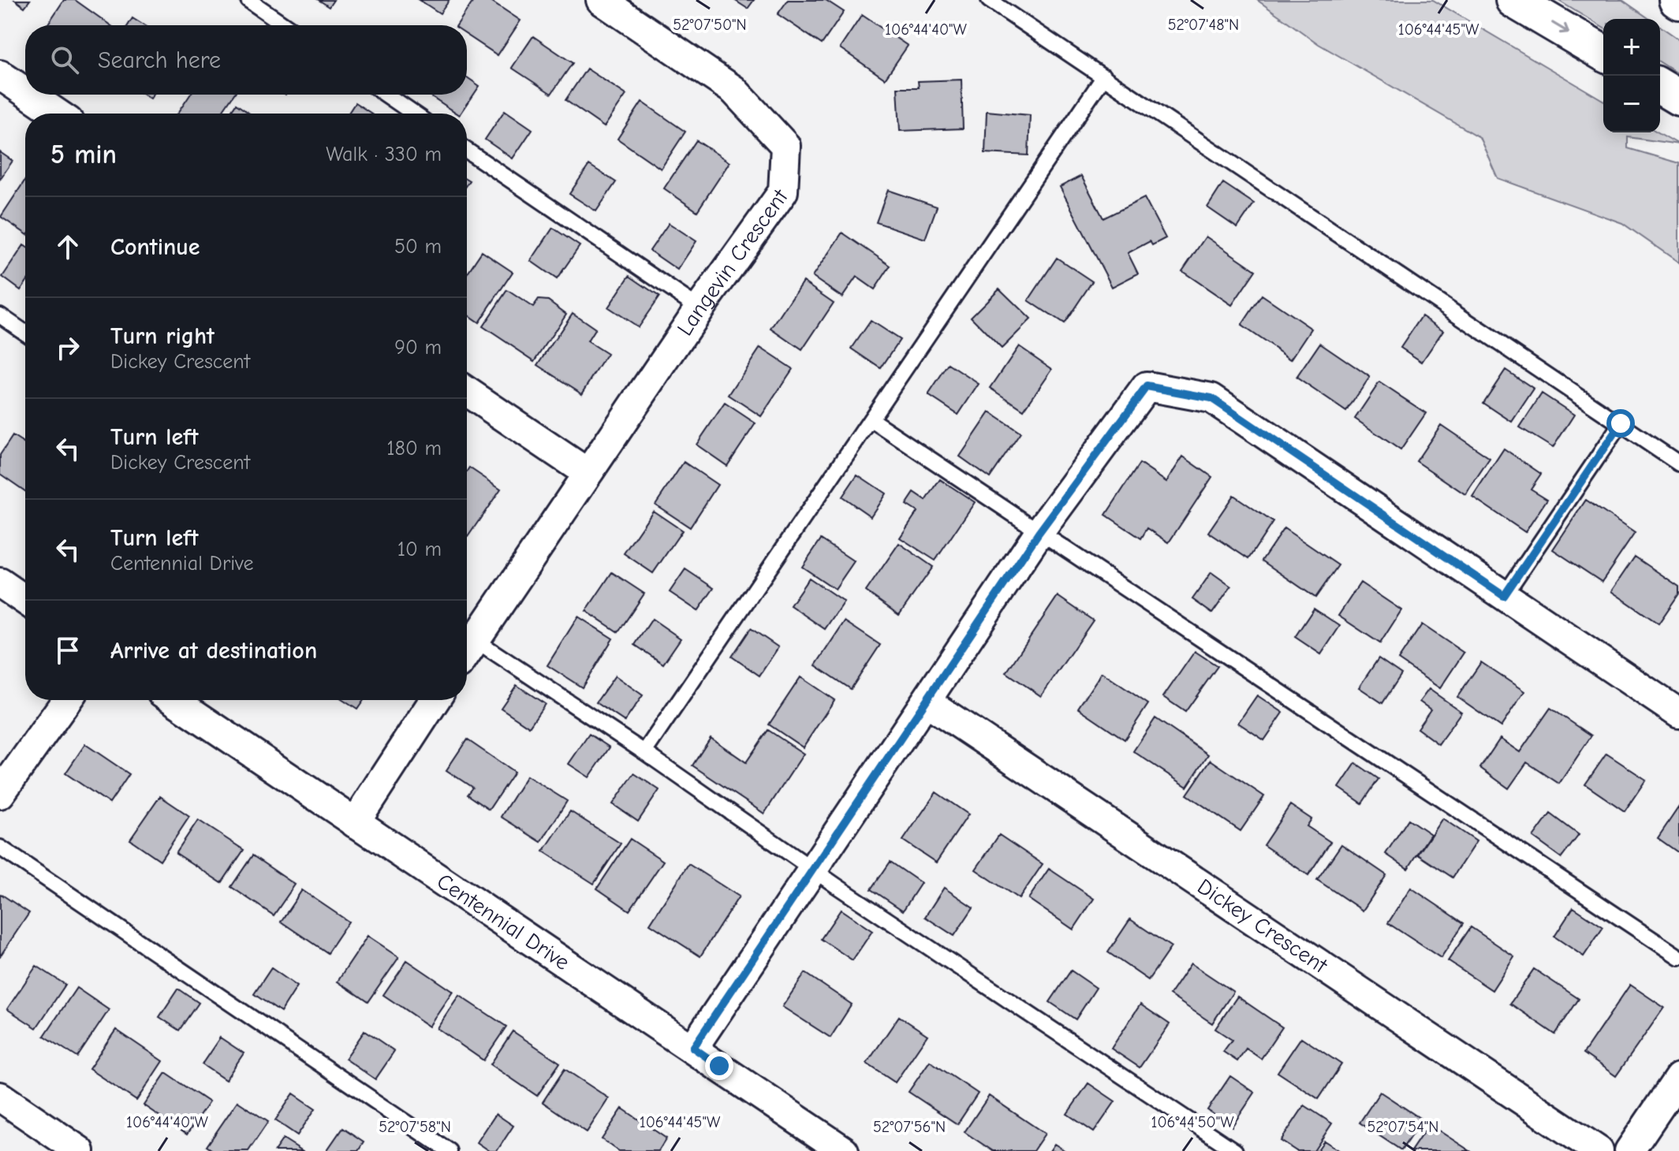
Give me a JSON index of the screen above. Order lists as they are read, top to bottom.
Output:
{
  "streets": {
    "street": ["Langevin Crescent", "Centennial Drive", "Dickey Crescent"]
  },
  "page": {
    "map_buttons": ["+", "−"],
    "search": "Search here",
    "heading": ["5 min", "Walk · 330 m"],
    "list": [
      ["Continue", "50 m"],
      ["Turn right", "Dickey Crescent", "90 m"],
      ["Turn left", "Dickey Crescent", "180 m"],
      ["Turn left", "Centennial Drive", "10 m"],
      "Arrive at destination"
    ]
  },
  "coordinates": [
    "52°07'50\"N",
    "52°07'48\"N",
    "106°44'40\"W",
    "106°44'45\"W",
    "106°44'50\"W",
    "52°07'58\"N",
    "52°07'56\"N",
    "52°07'54\"N"
  ]
}
